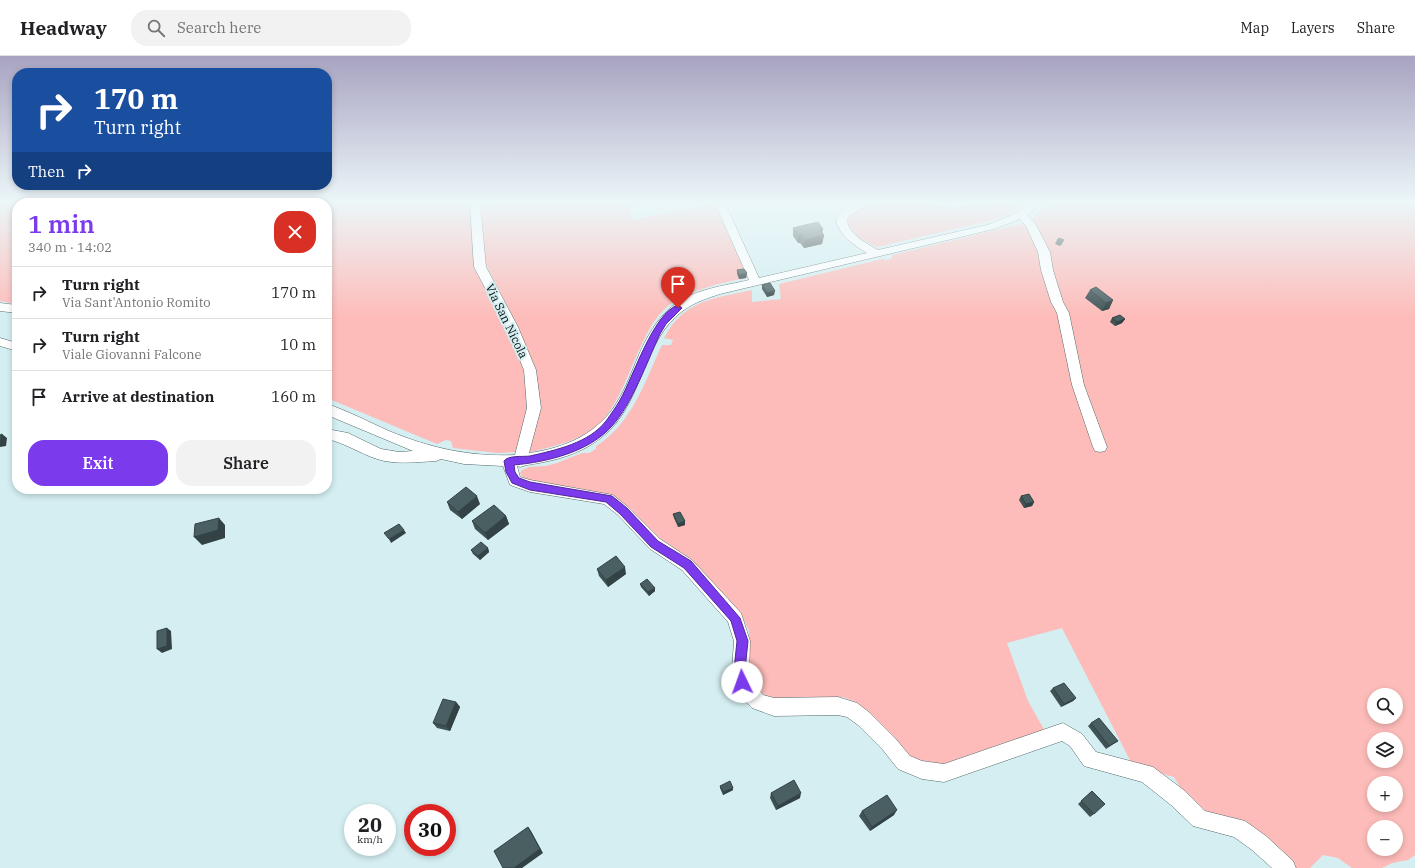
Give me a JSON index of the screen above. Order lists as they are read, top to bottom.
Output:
{
  "streets": {
    "street": ["Via San Nicola"]
  },
  "page": {
    "header": "Headway",
    "search": "Search here",
    "nav": ["Map", "Layers", "Share"],
    "turn": ["170 m", "Turn right"],
    "then": "Then",
    "heading": ["1 min", "340 m · 14:02"],
    "list": [
      {
        "name": "Turn right",
        "note": "Via Sant'Antonio Romito",
        "value": "170 m"
      },
      {
        "name": "Turn right",
        "note": "Viale Giovanni Falcone",
        "value": "10 m"
      },
      {
        "name": "Arrive at destination",
        "value": "160 m"
      }
    ],
    "buttons": ["Exit", "Share"],
    "map_buttons": ["+", "−"],
    "speed": "20 km/h",
    "limit": "30"
  }
}
